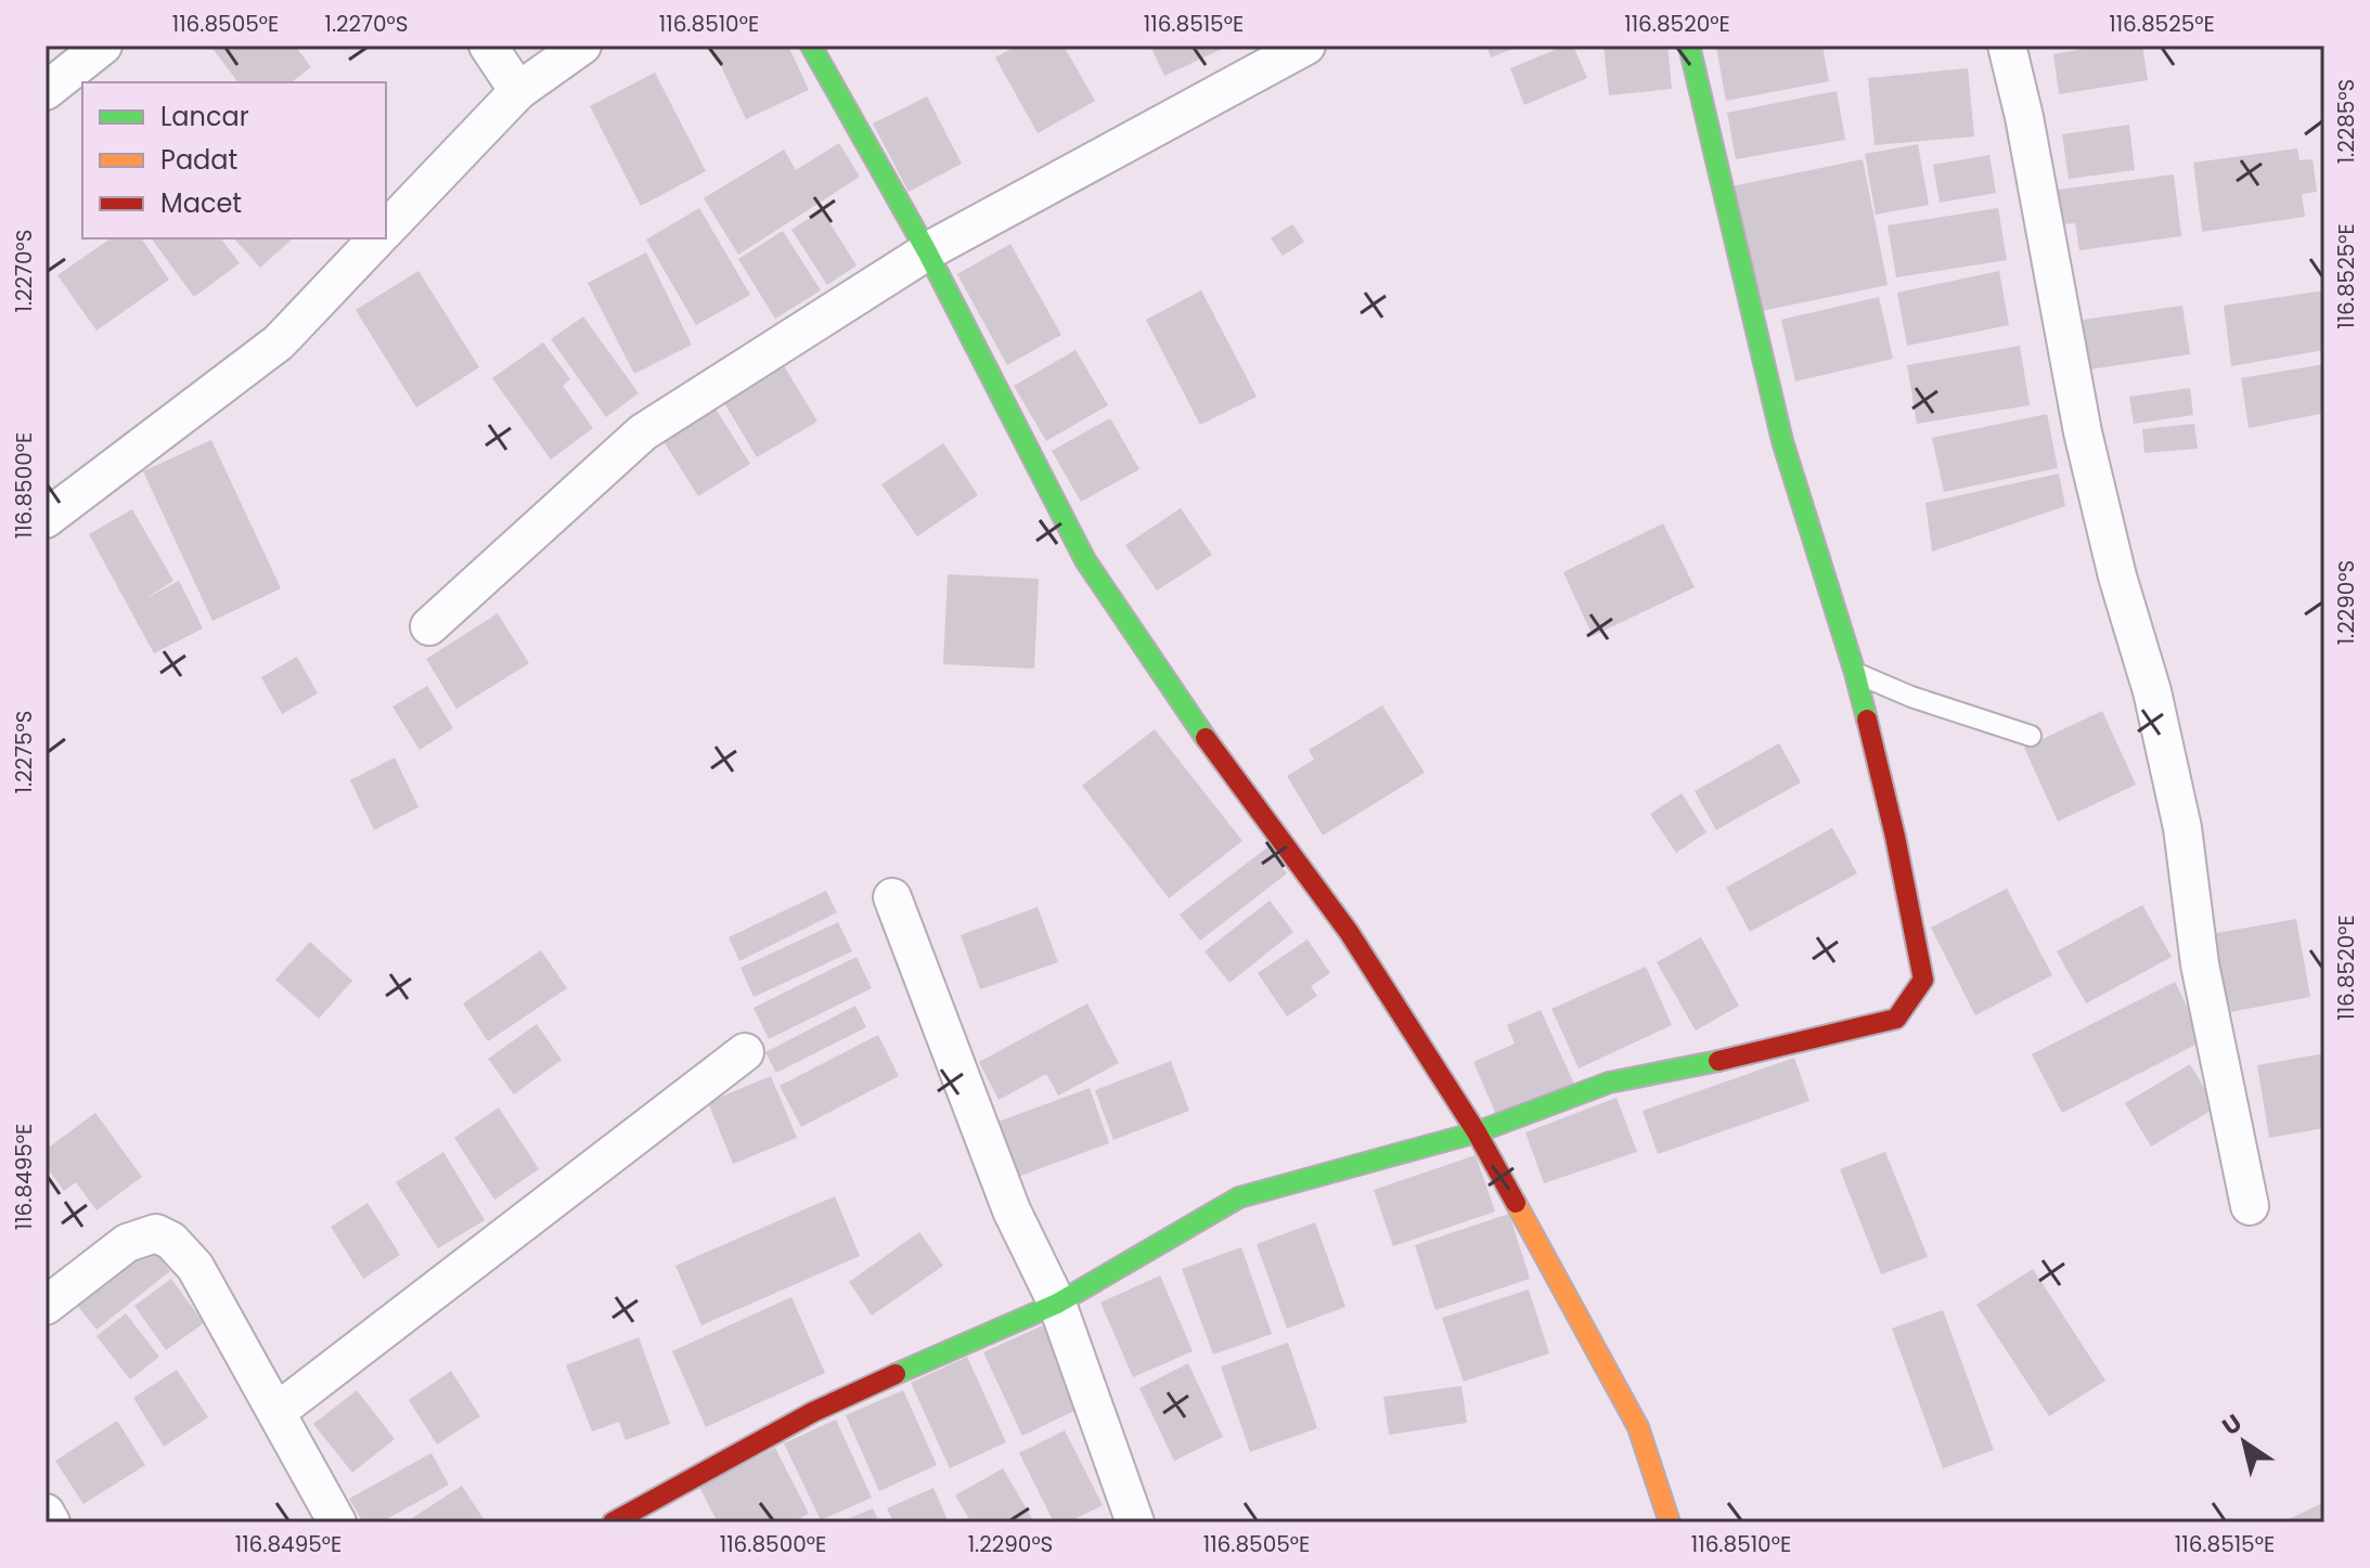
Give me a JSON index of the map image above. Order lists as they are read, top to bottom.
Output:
{
  "legend": ["Lancar", "Padat", "Macet"],
  "north": "top left",
  "coordinates": [
    "116.8505°E",
    "1.2270°S",
    "116.8510°E",
    "116.8515°E",
    "116.8520°E",
    "116.8525°E",
    "1.2285°S",
    "116.8500°E",
    "1.2290°S",
    "1.2275°S",
    "116.8495°E"
  ]
}
